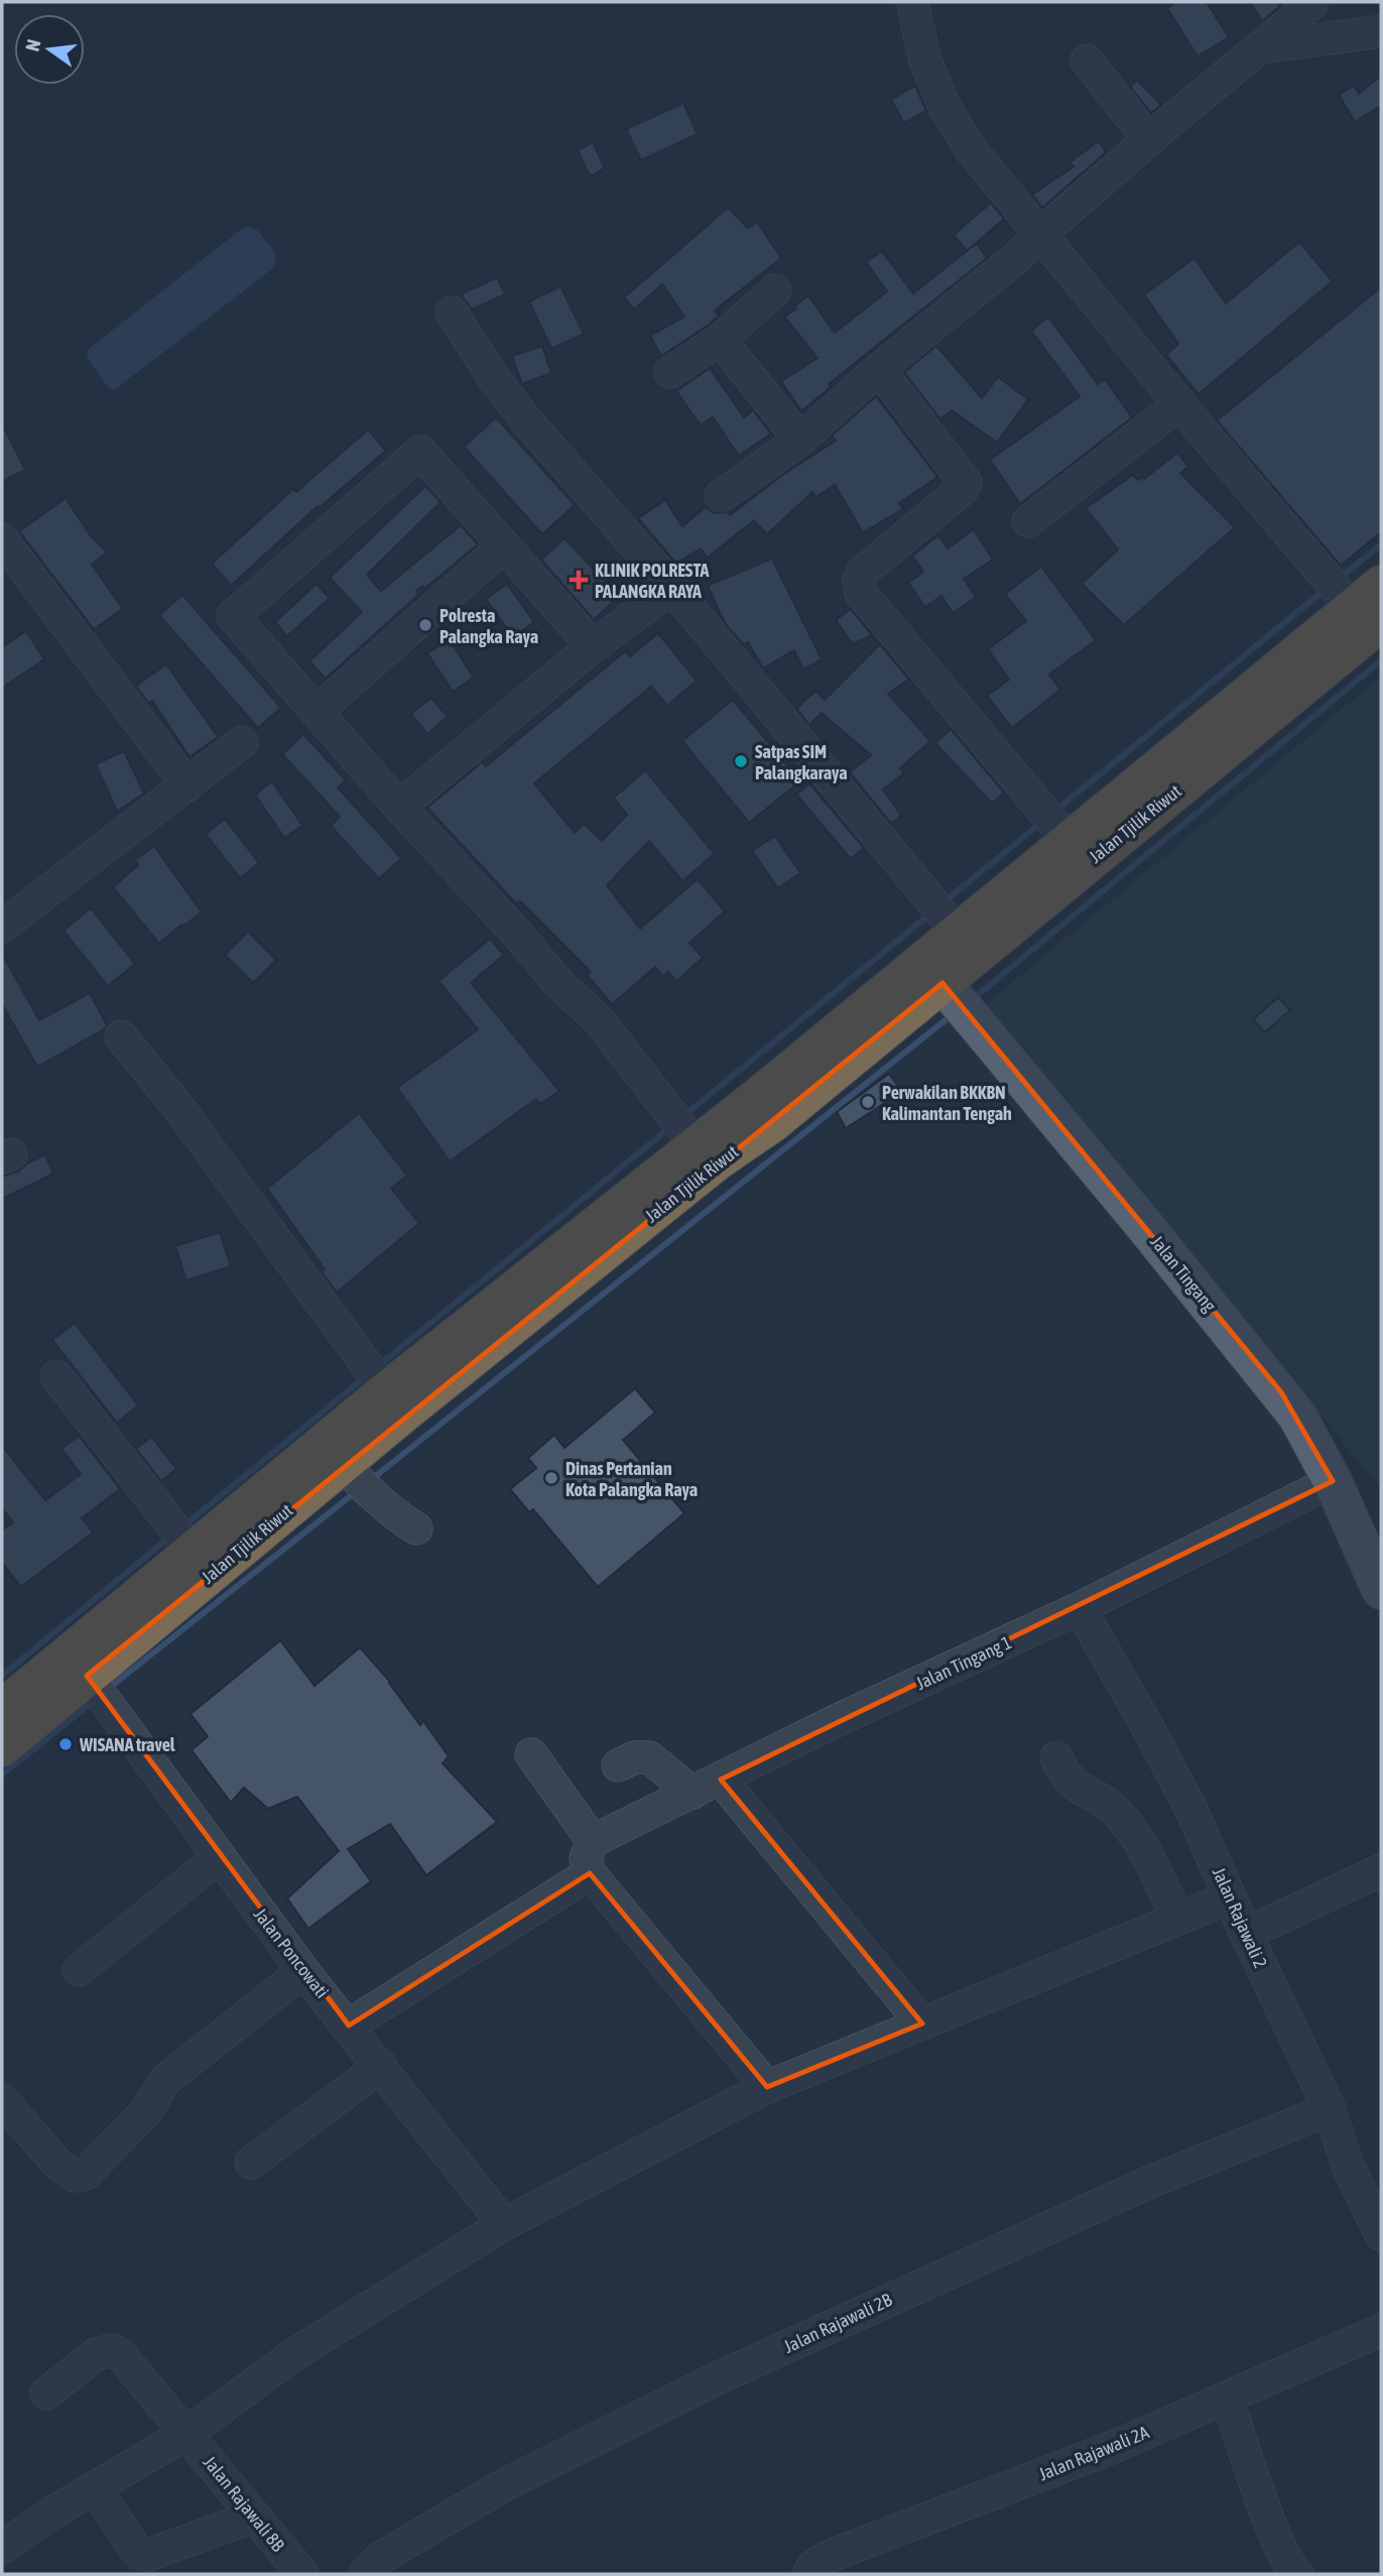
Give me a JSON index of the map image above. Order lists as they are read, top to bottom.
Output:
{
  "streets": {
    "highway": ["Jalan Tjilik Riwut"],
    "main road": ["Jalan Tingang"],
    "street": [
      "Jalan Tingang 1",
      "Jalan Rajawali 2",
      "Jalan Poncowati",
      "Jalan Rajawali 2B",
      "Jalan Rajawali 2A",
      "Jalan Rajawali 8B"
    ]
  },
  "crossings": [
    ["Jalan Tjilik Riwut", "Jalan Tingang"],
    ["Jalan Tjilik Riwut", "Jalan Poncowati"],
    ["Jalan Tingang", "Jalan Tingang 1"],
    ["Jalan Tingang 1", "Jalan Rajawali 2"],
    ["Jalan Rajawali 2", "Jalan Rajawali 2B"]
  ],
  "places": {
    "health": ["KLINIK POLRESTA PALANGKA RAYA"],
    "other": [
      "Polresta Palangka Raya",
      "Satpas SIM Palangkaraya",
      "Perwakilan BKKBN Kalimantan Tengah",
      "Dinas Pertanian Kota Palangka Raya",
      "WISANA travel"
    ]
  },
  "north": "left"
}
